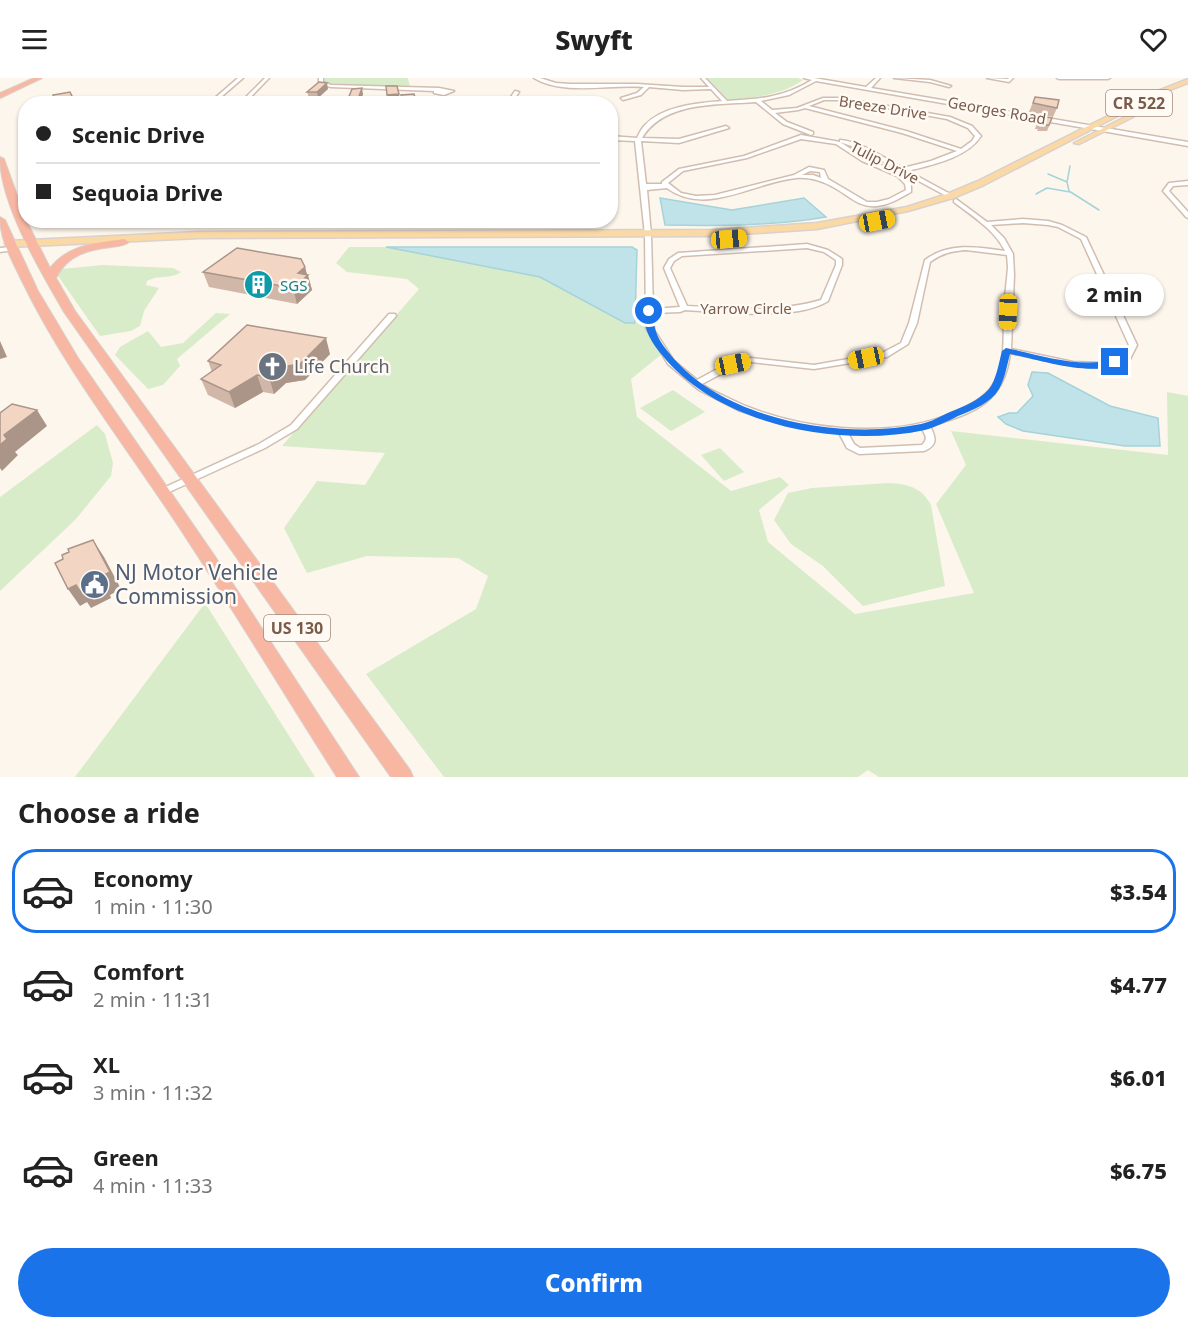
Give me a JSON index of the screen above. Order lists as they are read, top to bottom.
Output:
{
  "streets": {
    "highway": ["US 130"],
    "main road": ["CR 522"],
    "street": [
      "Breeze Drive",
      "Georges Road",
      "Tulip Drive",
      "Yarrow Circle"
    ]
  },
  "crossings": [
    ["CR 522", "Georges Road"],
    ["CR 522", "Tulip Drive"],
    ["CR 522", "US 130"],
    ["Breeze Drive", "Tulip Drive"]
  ],
  "places": {
    "building": ["SGS"],
    "church": ["Life Church"],
    "public building": ["NJ Motor Vehicle Commission"]
  },
  "page": {
    "header": "Swyft",
    "banner": ["Scenic Drive", "Sequoia Drive"],
    "bubble": "2 min",
    "heading": "Choose a ride",
    "list": [
      {
        "name": "Economy",
        "note": "1 min · 11:30",
        "value": "$3.54"
      },
      {
        "name": "Comfort",
        "note": "2 min · 11:31",
        "value": "$4.77"
      },
      {
        "name": "XL",
        "note": "3 min · 11:32",
        "value": "$6.01"
      },
      {
        "name": "Green",
        "note": "4 min · 11:33",
        "value": "$6.75"
      }
    ],
    "buttons": "Confirm"
  }
}
